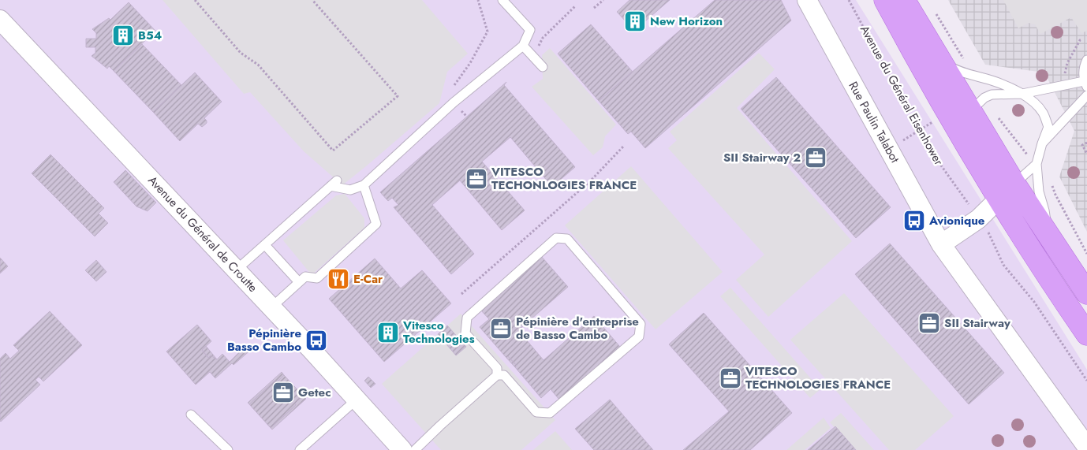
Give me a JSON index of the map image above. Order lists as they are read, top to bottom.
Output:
{
  "streets": {
    "street": ["Rue Paulin Talabot", "Avenue du Général de Croutte"],
    "path": ["Avenue du Général Eisenhower"]
  },
  "places": {
    "building": ["New Horizon", "B54", "Vitesco Technologies"],
    "office": [
      "SII Stairway 2",
      "VITESCO TECHONLOGIES FRANCE",
      "SII Stairway",
      "Pépinière d'entreprise de Basso Cambo",
      "VITESCO TECHNOLOGIES FRANCE",
      "Getec"
    ],
    "bus stop": ["Avionique", "Pépinière Basso Cambo"],
    "restaurant": ["E-Car"]
  }
}
